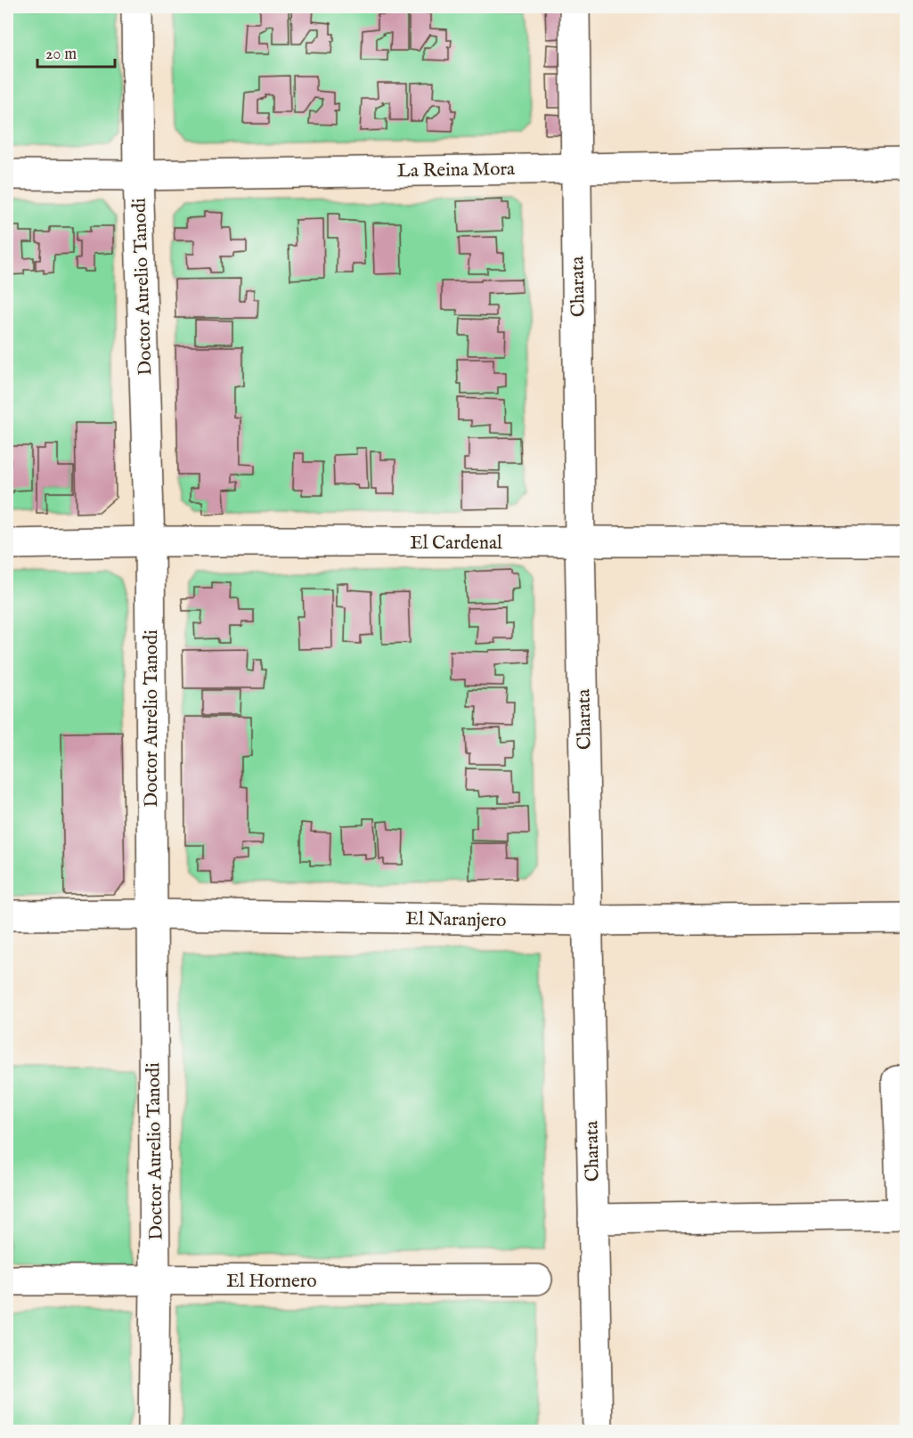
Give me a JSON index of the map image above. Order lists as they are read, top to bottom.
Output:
{
  "streets": {
    "street": [
      "La Reina Mora",
      "Doctor Aurelio Tanodi",
      "Charata",
      "El Cardenal",
      "El Naranjero",
      "El Hornero"
    ]
  },
  "crossings": [
    ["La Reina Mora", "Doctor Aurelio Tanodi"],
    ["La Reina Mora", "Charata"],
    ["Doctor Aurelio Tanodi", "El Cardenal"],
    ["Doctor Aurelio Tanodi", "El Naranjero"],
    ["Doctor Aurelio Tanodi", "El Hornero"],
    ["Charata", "El Cardenal"],
    ["Charata", "El Naranjero"]
  ],
  "scale_bar": "20 m"
}
